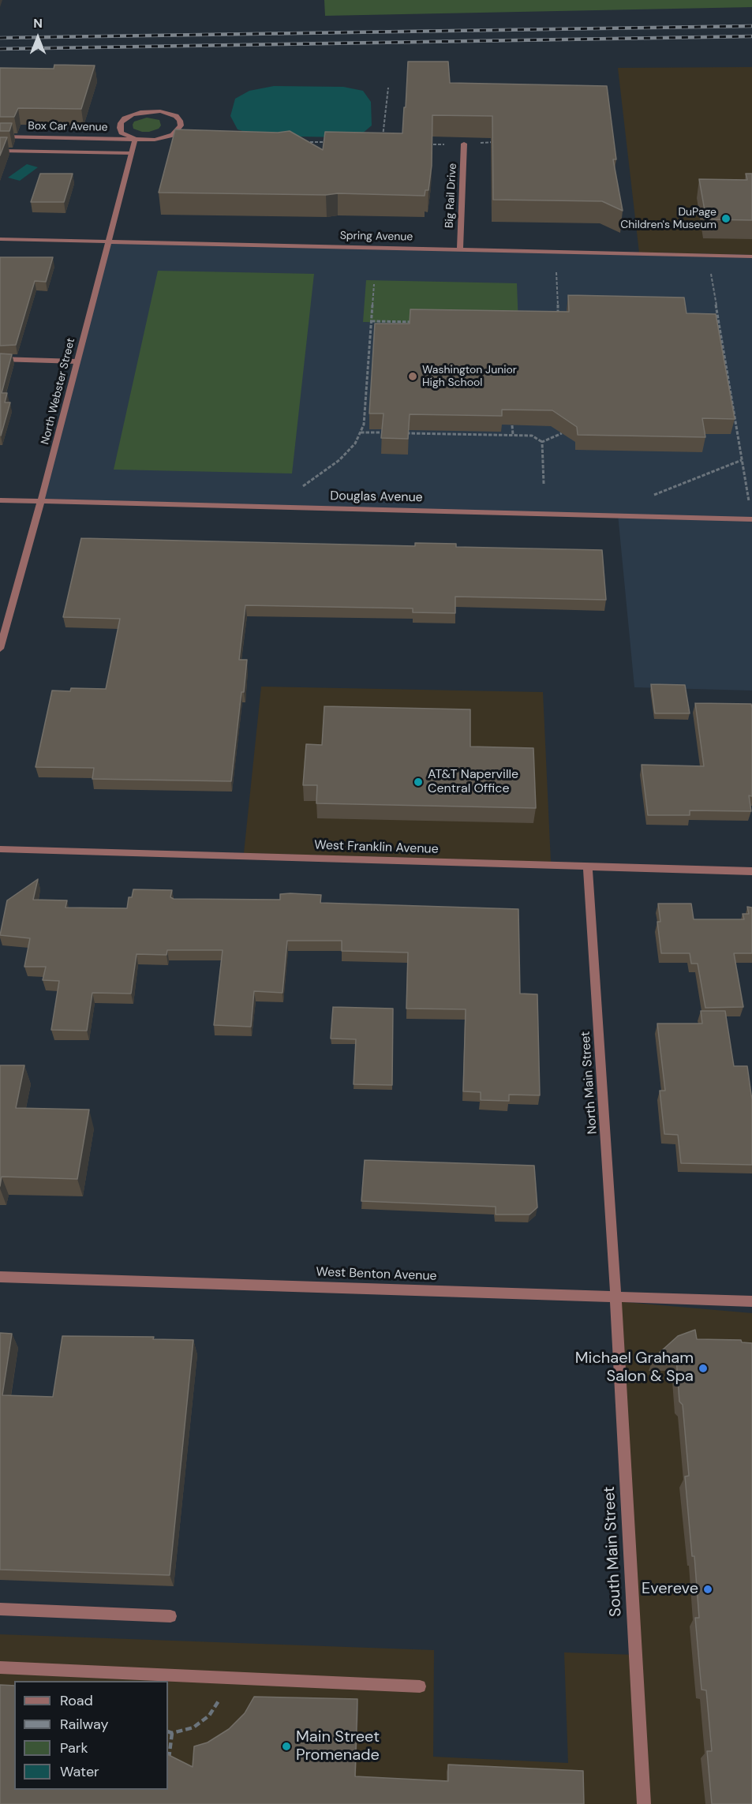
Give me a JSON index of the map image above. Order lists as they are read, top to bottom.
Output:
{
  "streets": {
    "street": [
      "Box Car Avenue",
      "Big Rail Drive",
      "Spring Avenue",
      "North Webster Street",
      "Douglas Avenue",
      "West Franklin Avenue",
      "North Main Street",
      "West Benton Avenue",
      "South Main Street"
    ]
  },
  "crossings": [
    ["Box Car Avenue", "North Webster Street"],
    ["Big Rail Drive", "Spring Avenue"],
    ["Spring Avenue", "North Webster Street"],
    ["North Webster Street", "Douglas Avenue"],
    ["West Franklin Avenue", "North Main Street"],
    ["North Main Street", "West Benton Avenue"],
    ["North Main Street", "South Main Street"],
    ["West Benton Avenue", "South Main Street"]
  ],
  "places": [
    "DuPage Children's Museum",
    "Washington Junior High School",
    "AT&T Naperville Central Office",
    "Michael Graham Salon & Spa",
    "Evereve",
    "Main Street Promenade"
  ],
  "legend": [
    "Road",
    "Railway",
    "Park",
    "Water"
  ],
  "north": "top"
}
